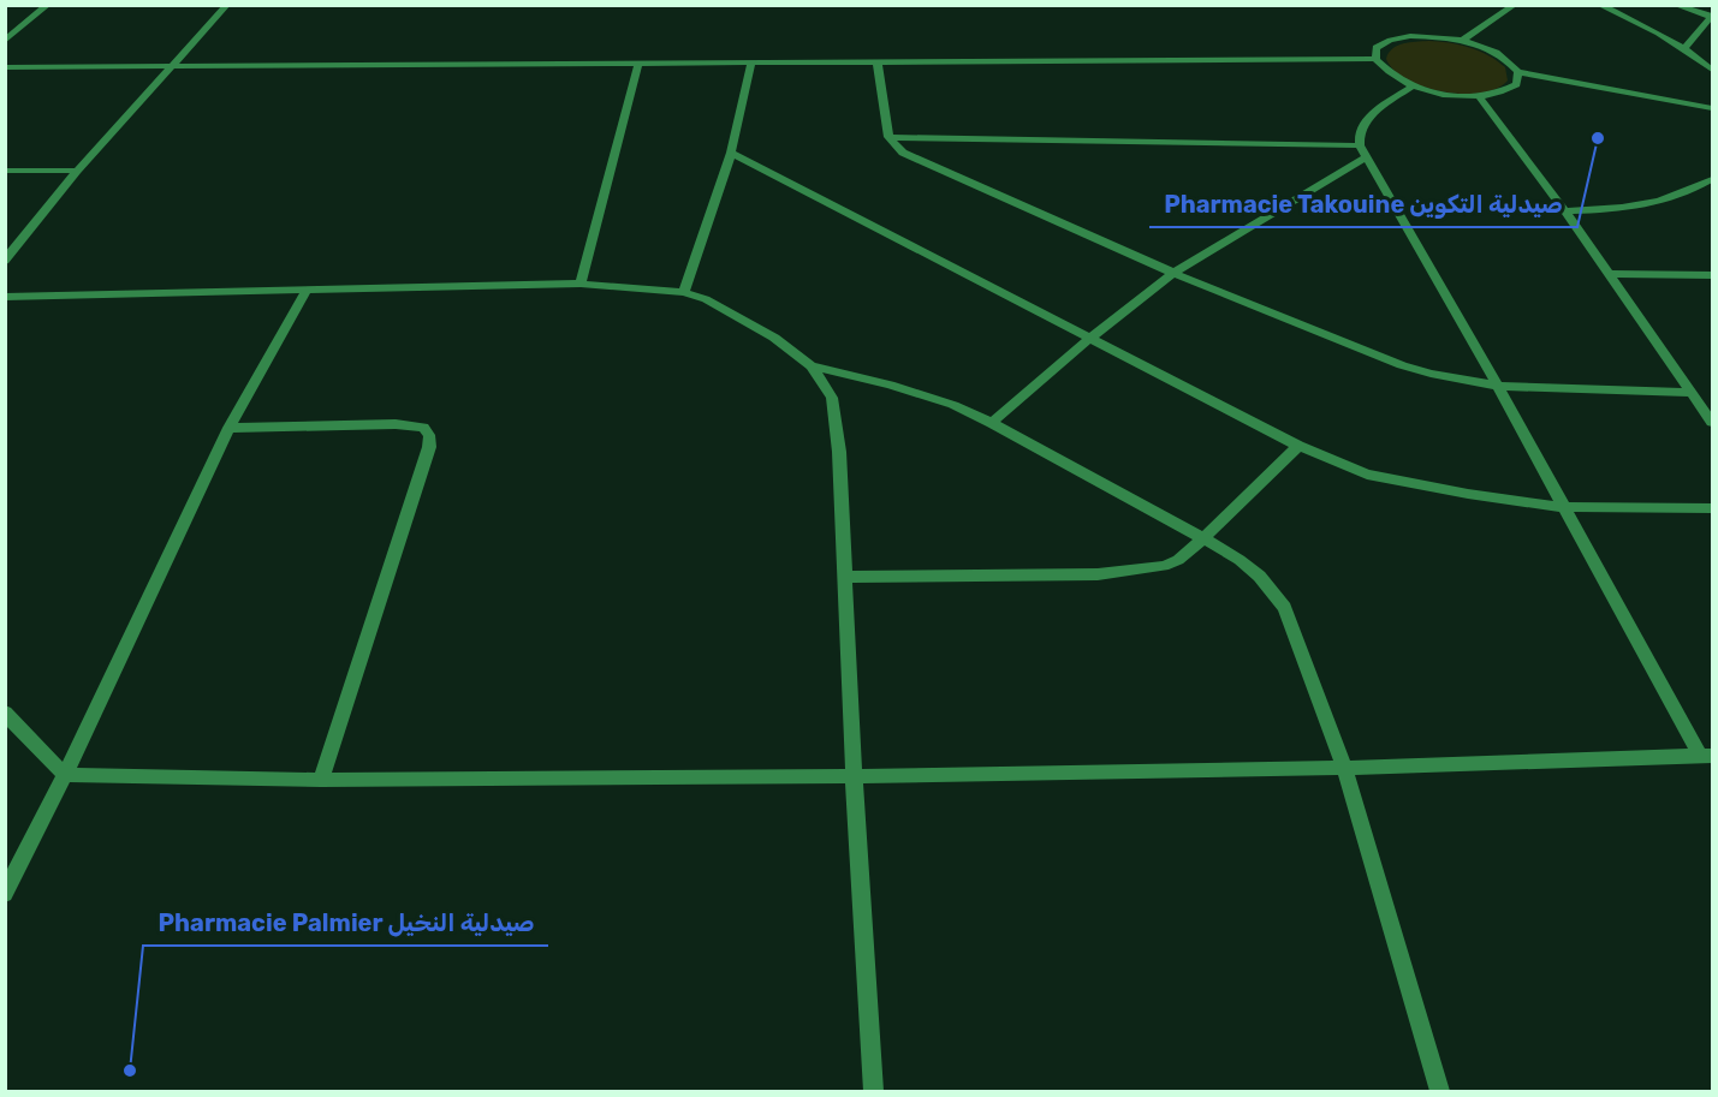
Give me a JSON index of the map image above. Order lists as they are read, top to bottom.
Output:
{
  "places": ["Pharmacie Takouine صيدلية التكوين", "Pharmacie Palmier صيدلية النخيل"]
}
